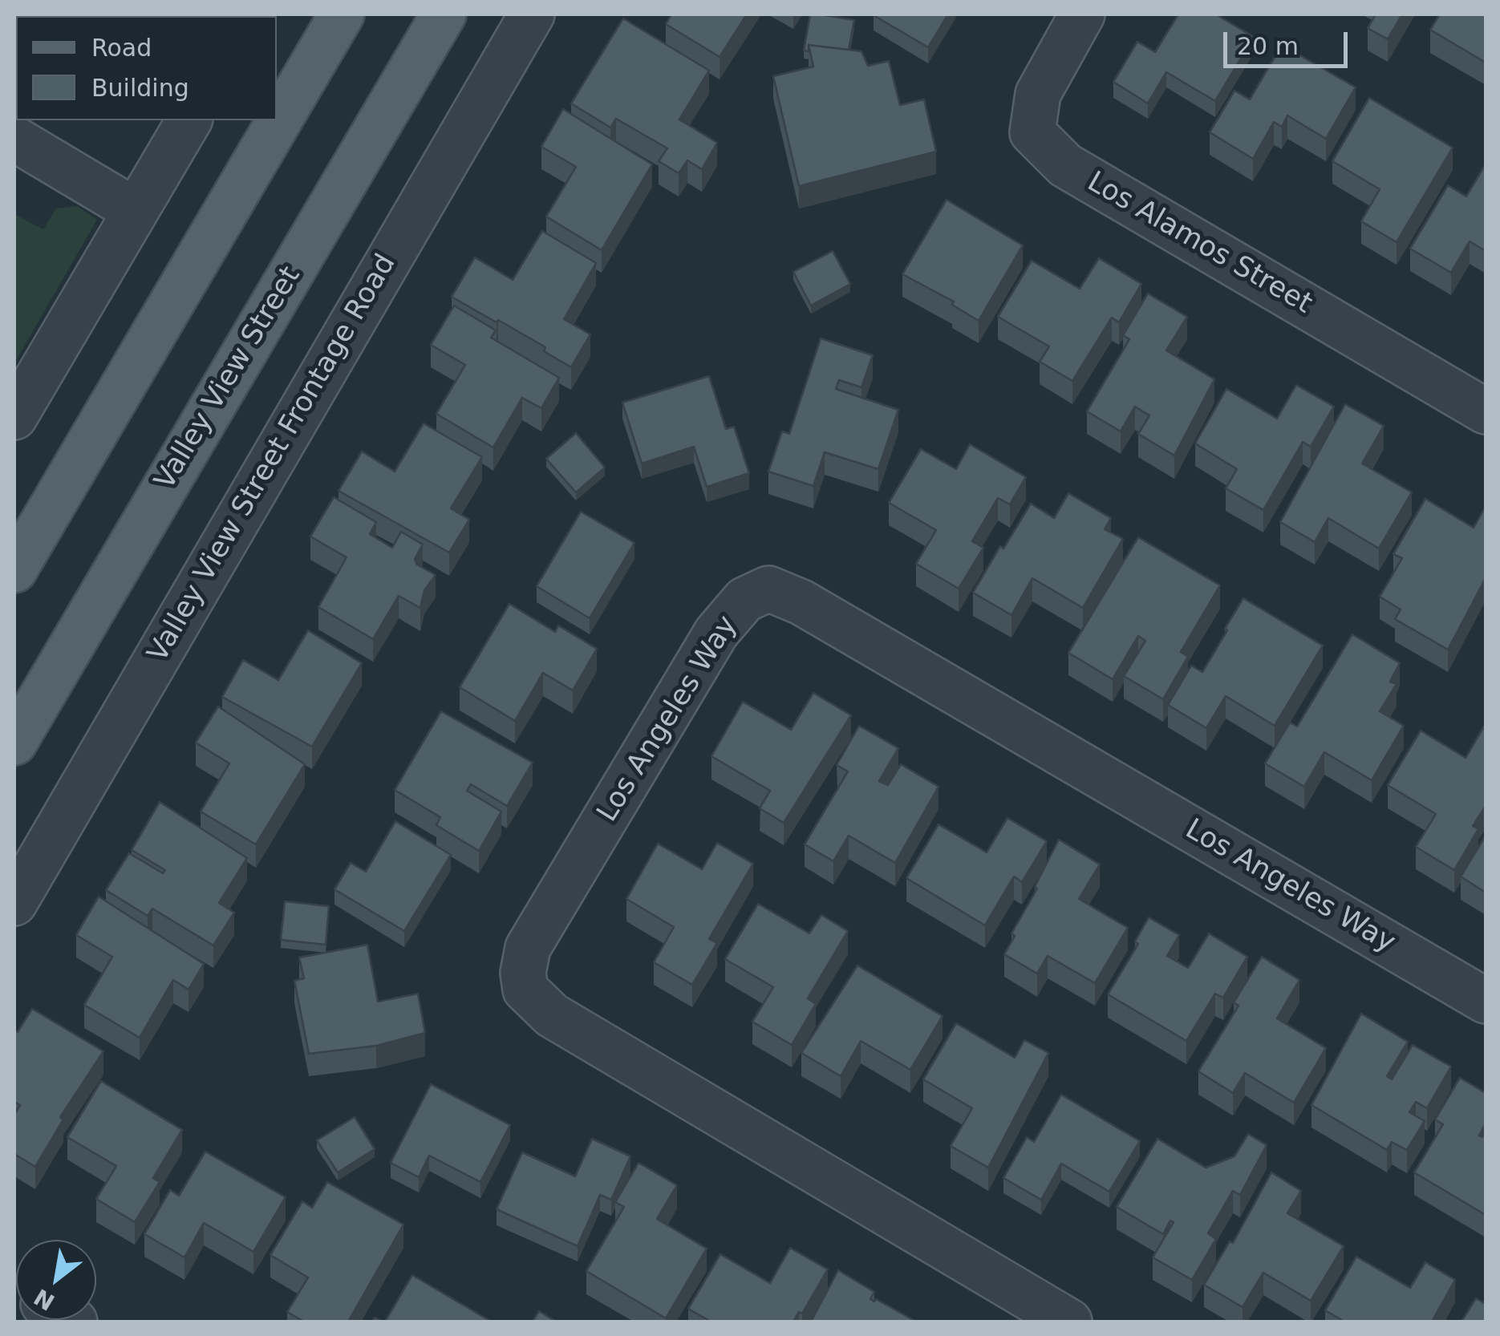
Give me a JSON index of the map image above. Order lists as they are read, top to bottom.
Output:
{
  "streets": {
    "main road": ["Valley View Street"],
    "street": ["Los Alamos Street", "Valley View Street Frontage Road", "Los Angeles Way"]
  },
  "legend": ["Road", "Building"],
  "scale_bar": "20 m",
  "north": "bottom left"
}
